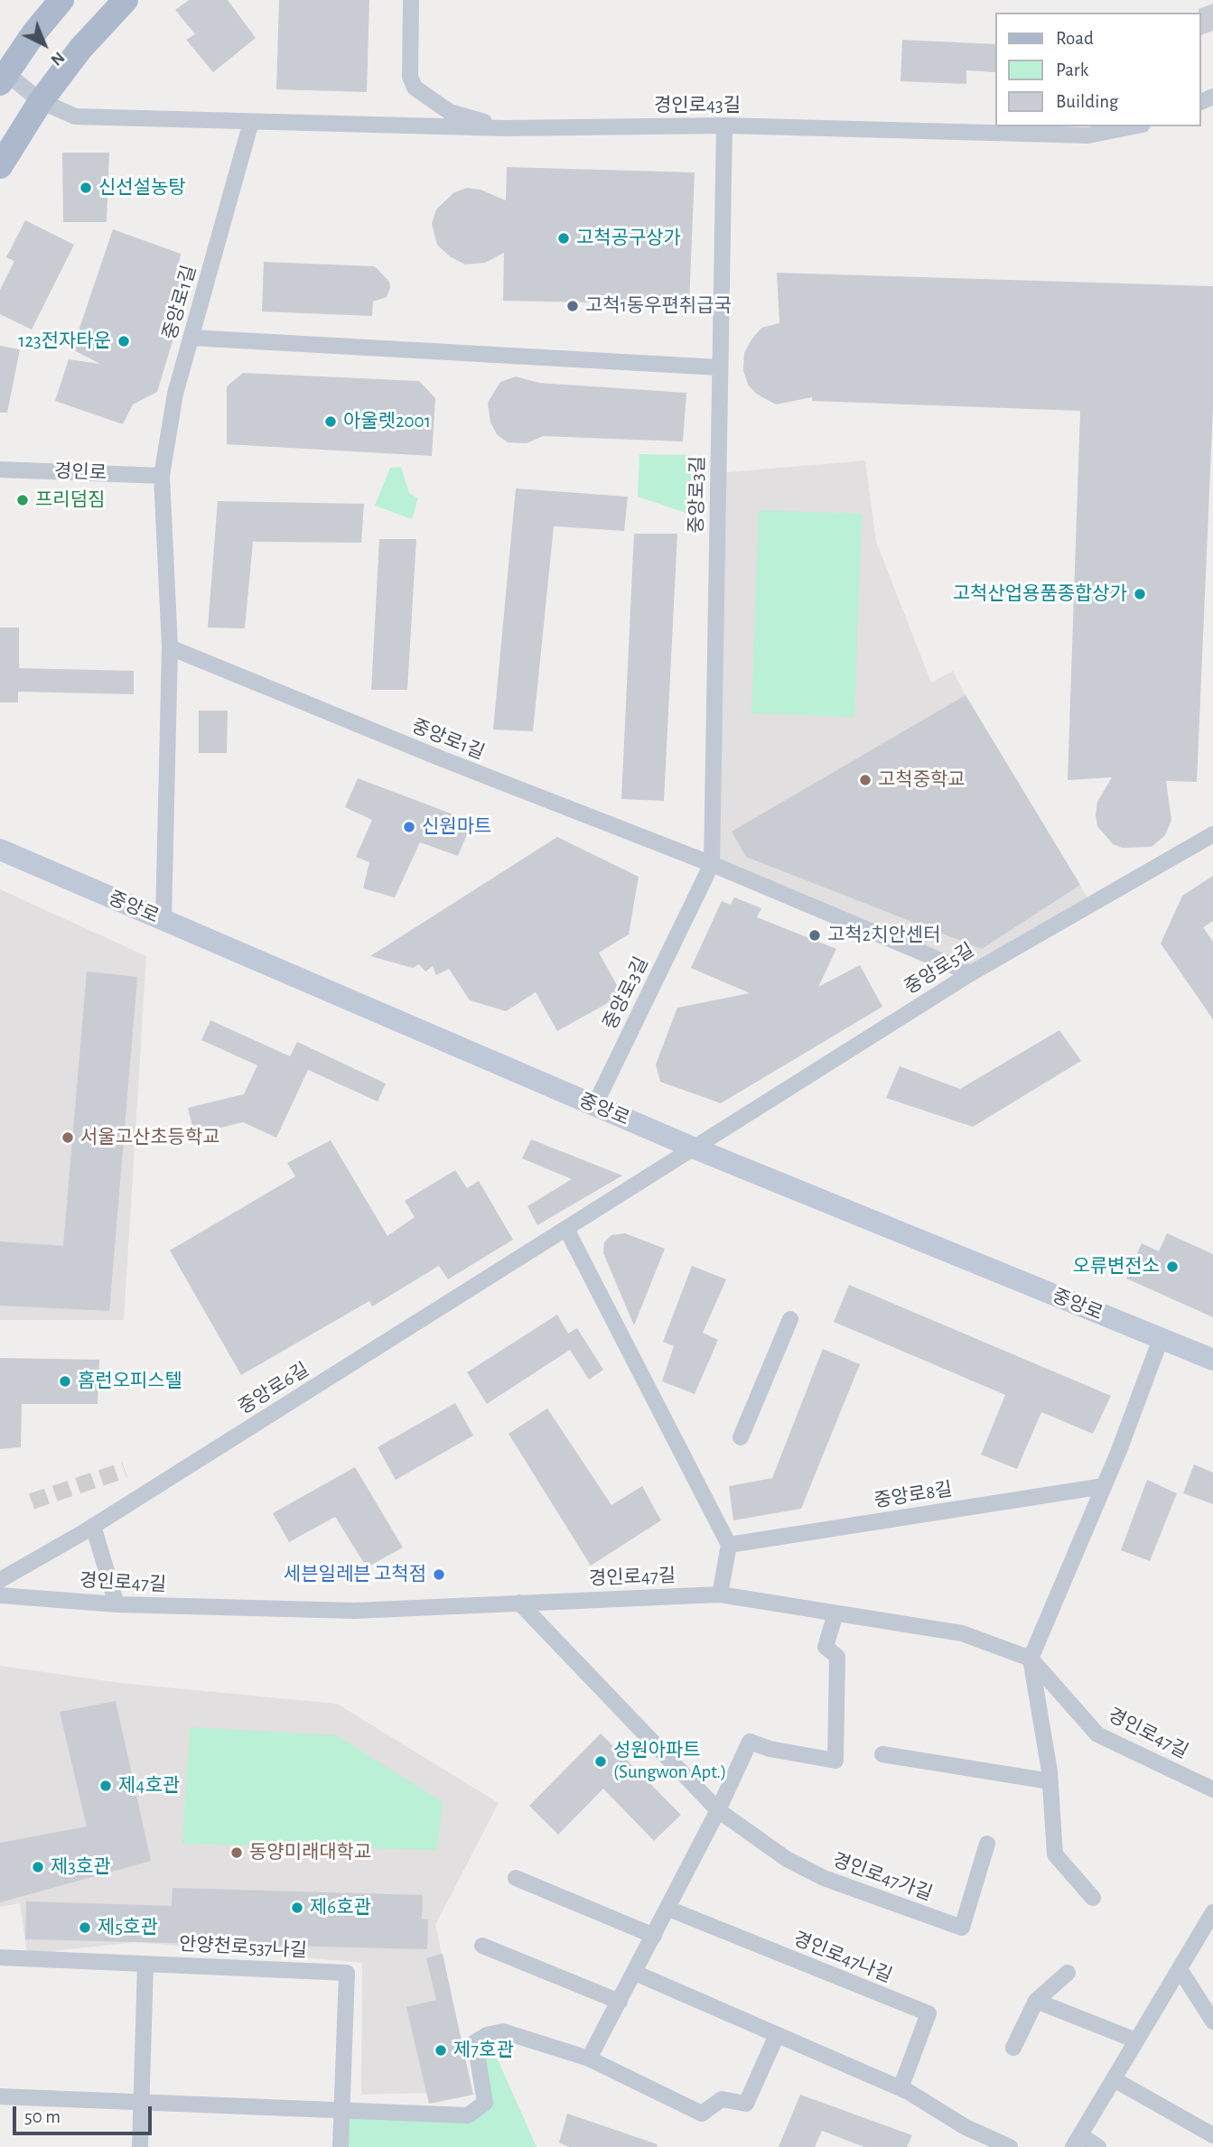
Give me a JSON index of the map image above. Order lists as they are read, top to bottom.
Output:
{
  "streets": {
    "main road": ["중앙로"],
    "street": [
      "경인로43길",
      "중앙로1길",
      "경인로",
      "중앙로3길",
      "중앙로5길",
      "중앙로6길",
      "중앙로8길",
      "경인로47길",
      "경인로47가길",
      "안양천로537나길",
      "경인로47나길"
    ]
  },
  "crossings": [
    ["경인로43길", "중앙로1길"],
    ["경인로43길", "중앙로3길"],
    ["중앙로1길", "경인로"],
    ["중앙로1길", "중앙로3길"],
    ["중앙로1길", "중앙로"],
    ["중앙로3길", "중앙로"],
    ["중앙로", "중앙로5길"],
    ["중앙로", "중앙로6길"],
    ["중앙로5길", "중앙로6길"],
    ["경인로47길", "경인로47가길"]
  ],
  "places": [
    "신선설농탕",
    "고척공구상가",
    "고척1동우편취급국",
    "123전자타운",
    "아울렛2001",
    "프리덤짐",
    "고척산업용품종합상가",
    "고척중학교",
    "신원마트",
    "고척2치안센터",
    "서울고산초등학교",
    "오류변전소",
    "홈런오피스텔",
    "세븐일레븐 고척점",
    "성원아파트 (Sungwon Apt.)",
    "제4호관",
    "동양미래대학교",
    "제3호관",
    "제6호관",
    "제5호관",
    "제7호관"
  ],
  "legend": ["Road", "Park", "Building"],
  "scale_bar": "50 m",
  "north": "bottom right"
}
